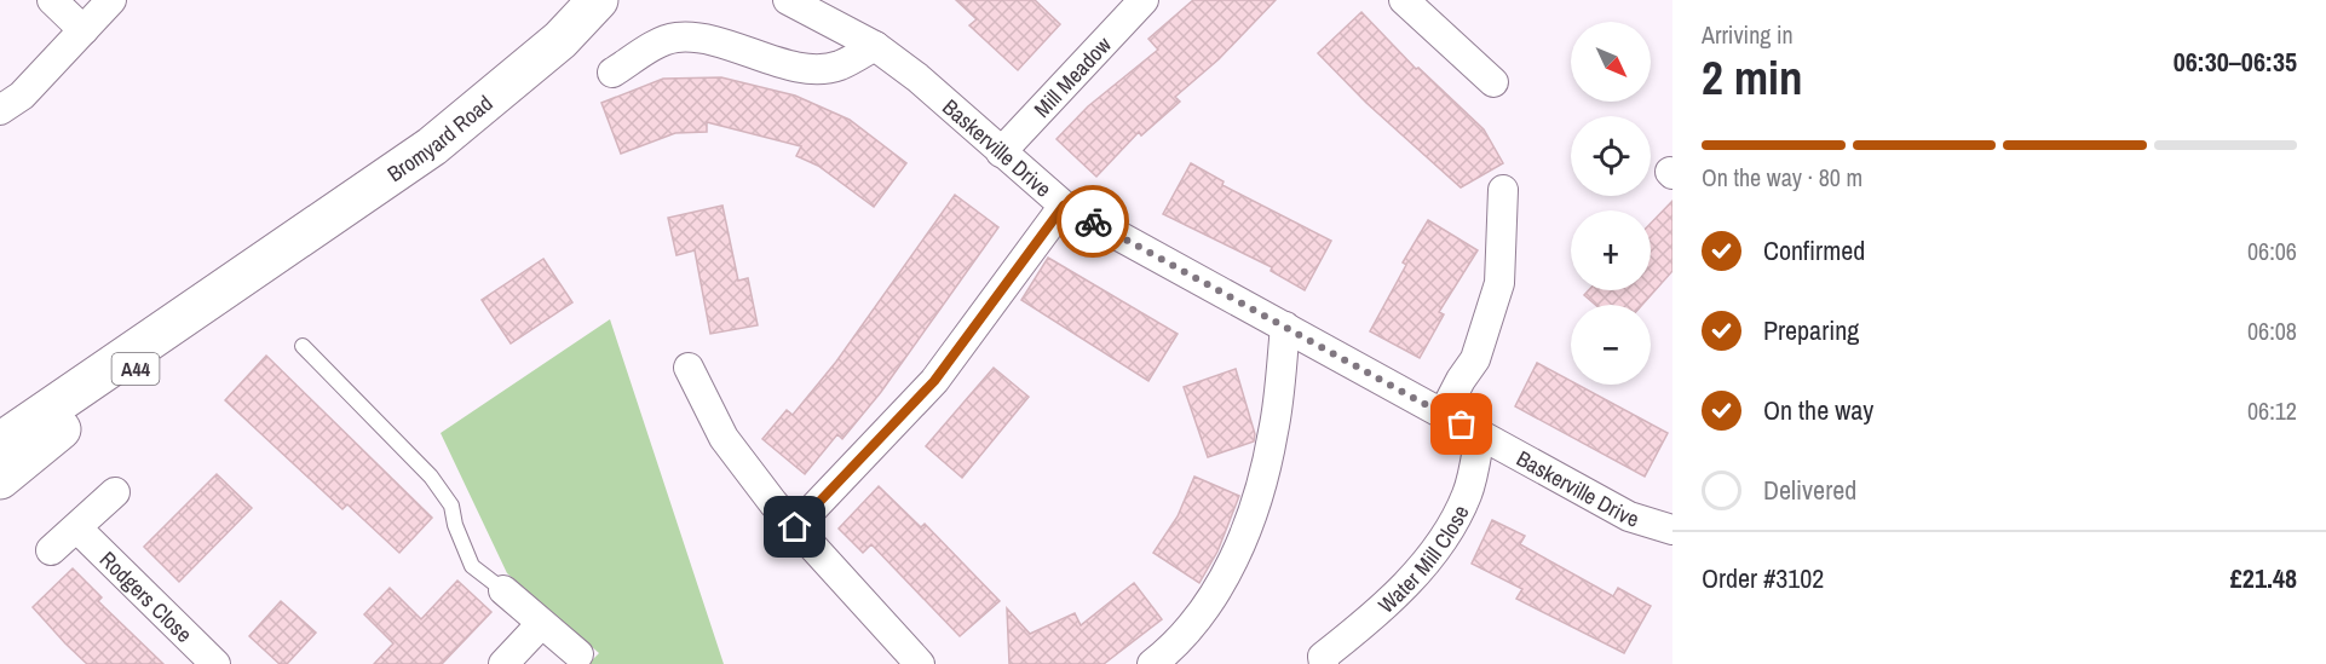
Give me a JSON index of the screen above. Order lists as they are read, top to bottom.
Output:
{
  "streets": {
    "main road": ["Bromyard Road", "A44"],
    "street": [
      "Mill Meadow",
      "Baskerville Drive",
      "Water Mill Close",
      "Rodgers Close"
    ]
  },
  "crossings": [
    ["Mill Meadow", "Baskerville Drive"],
    ["Baskerville Drive", "Water Mill Close"]
  ],
  "north": "bottom right",
  "page": {
    "heading": ["2 min", "Arriving in", "06:30–06:35"],
    "panel": ["Order #3102", "£21.48"],
    "map_buttons": ["+", "−"],
    "bar": "On the way · 80 m",
    "list": [
      ["Confirmed", "06:06"],
      ["Preparing", "06:08"],
      ["On the way", "06:12"],
      "Delivered"
    ]
  }
}
